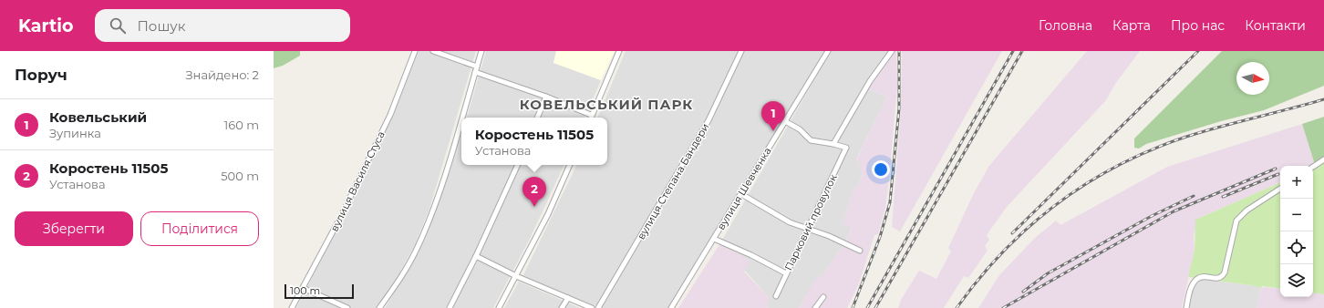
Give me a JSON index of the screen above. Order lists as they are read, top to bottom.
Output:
{
  "streets": {
    "street": [
      "вулиця Василя Стуса",
      "вулиця Степана Бандери",
      "вулиця Шевченка",
      "Парковий провулок"
    ]
  },
  "districts": ["КОВЕЛЬСЬКИЙ ПАРК"],
  "scale_bar": "100 m",
  "north": "right",
  "page": {
    "header": "Kartio",
    "search": "Пошук",
    "nav": [
      "Головна",
      "Карта",
      "Про нас",
      "Контакти"
    ],
    "heading": ["Поруч", "Знайдено: 2"],
    "list": [
      {
        "mark": "1",
        "name": "Ковельський",
        "note": "Зупинка",
        "value": "160 m"
      },
      {
        "mark": "2",
        "name": "Коростень 11505",
        "note": "Установа",
        "value": "500 m"
      }
    ],
    "pins": ["1", "2"],
    "popup": ["Коростень 11505", "Установа"],
    "map_buttons": ["+", "−"],
    "buttons": ["Зберегти", "Поділитися"],
    "scale": "100 m"
  }
}
